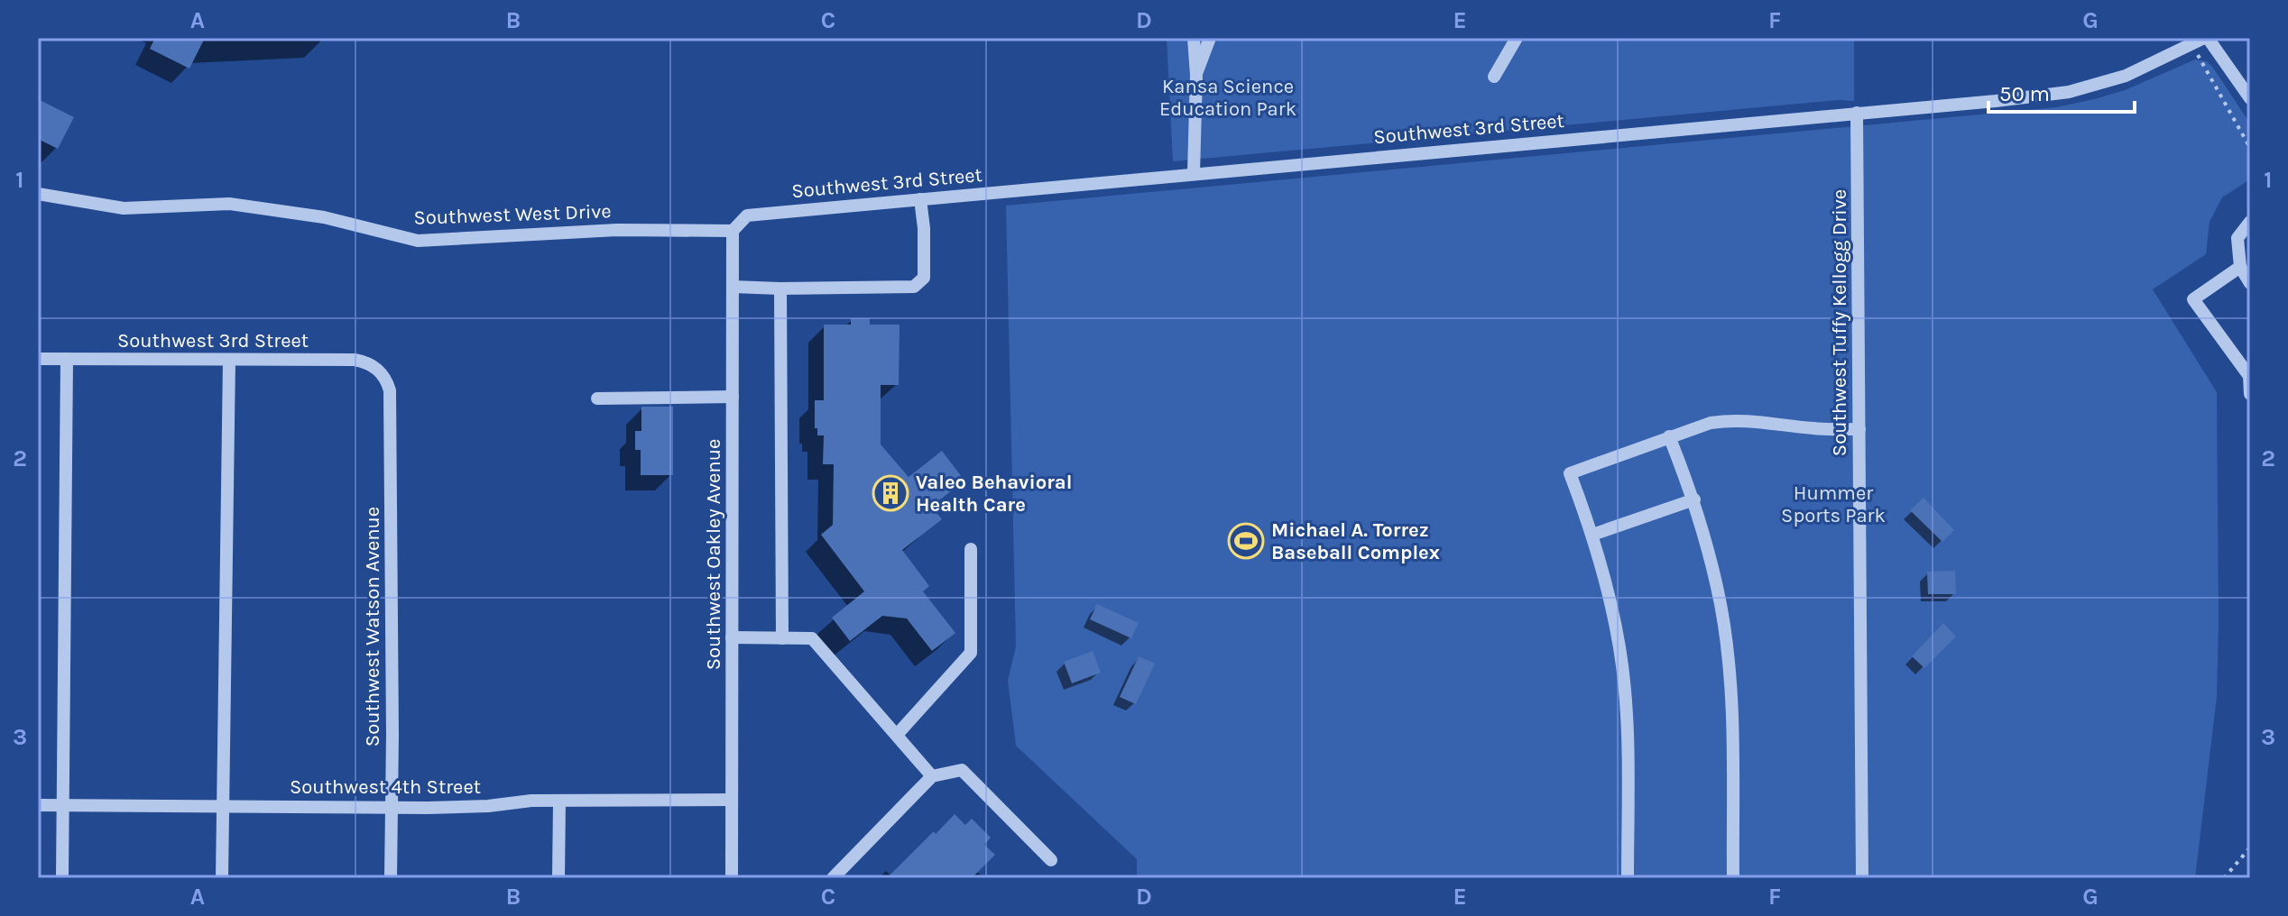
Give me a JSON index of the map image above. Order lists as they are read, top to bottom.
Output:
{
  "streets": {
    "street": [
      "Southwest 3rd Street",
      "Southwest West Drive",
      "Southwest Tuffy Kellogg Drive",
      "Southwest Oakley Avenue",
      "Southwest Watson Avenue",
      "Southwest 4th Street"
    ]
  },
  "crossings": [
    ["Southwest 3rd Street", "Southwest West Drive"],
    ["Southwest 3rd Street", "Southwest Tuffy Kellogg Drive"],
    ["Southwest 3rd Street", "Southwest Oakley Avenue"],
    ["Southwest 3rd Street", "Southwest Watson Avenue"],
    ["Southwest West Drive", "Southwest Oakley Avenue"],
    ["Southwest Oakley Avenue", "Southwest 4th Street"],
    ["Southwest Watson Avenue", "Southwest 4th Street"]
  ],
  "parks": ["Kansa Science Education Park", "Hummer Sports Park"],
  "places": {
    "building": ["Valeo Behavioral Health Care"],
    "sports": ["Michael A. Torrez Baseball Complex"]
  },
  "scale_bar": "50 m",
  "grid": {
    "columns": [
      "A",
      "B",
      "C",
      "D",
      "E",
      "F",
      "G"
    ],
    "rows": ["1", "2", "3"]
  }
}
